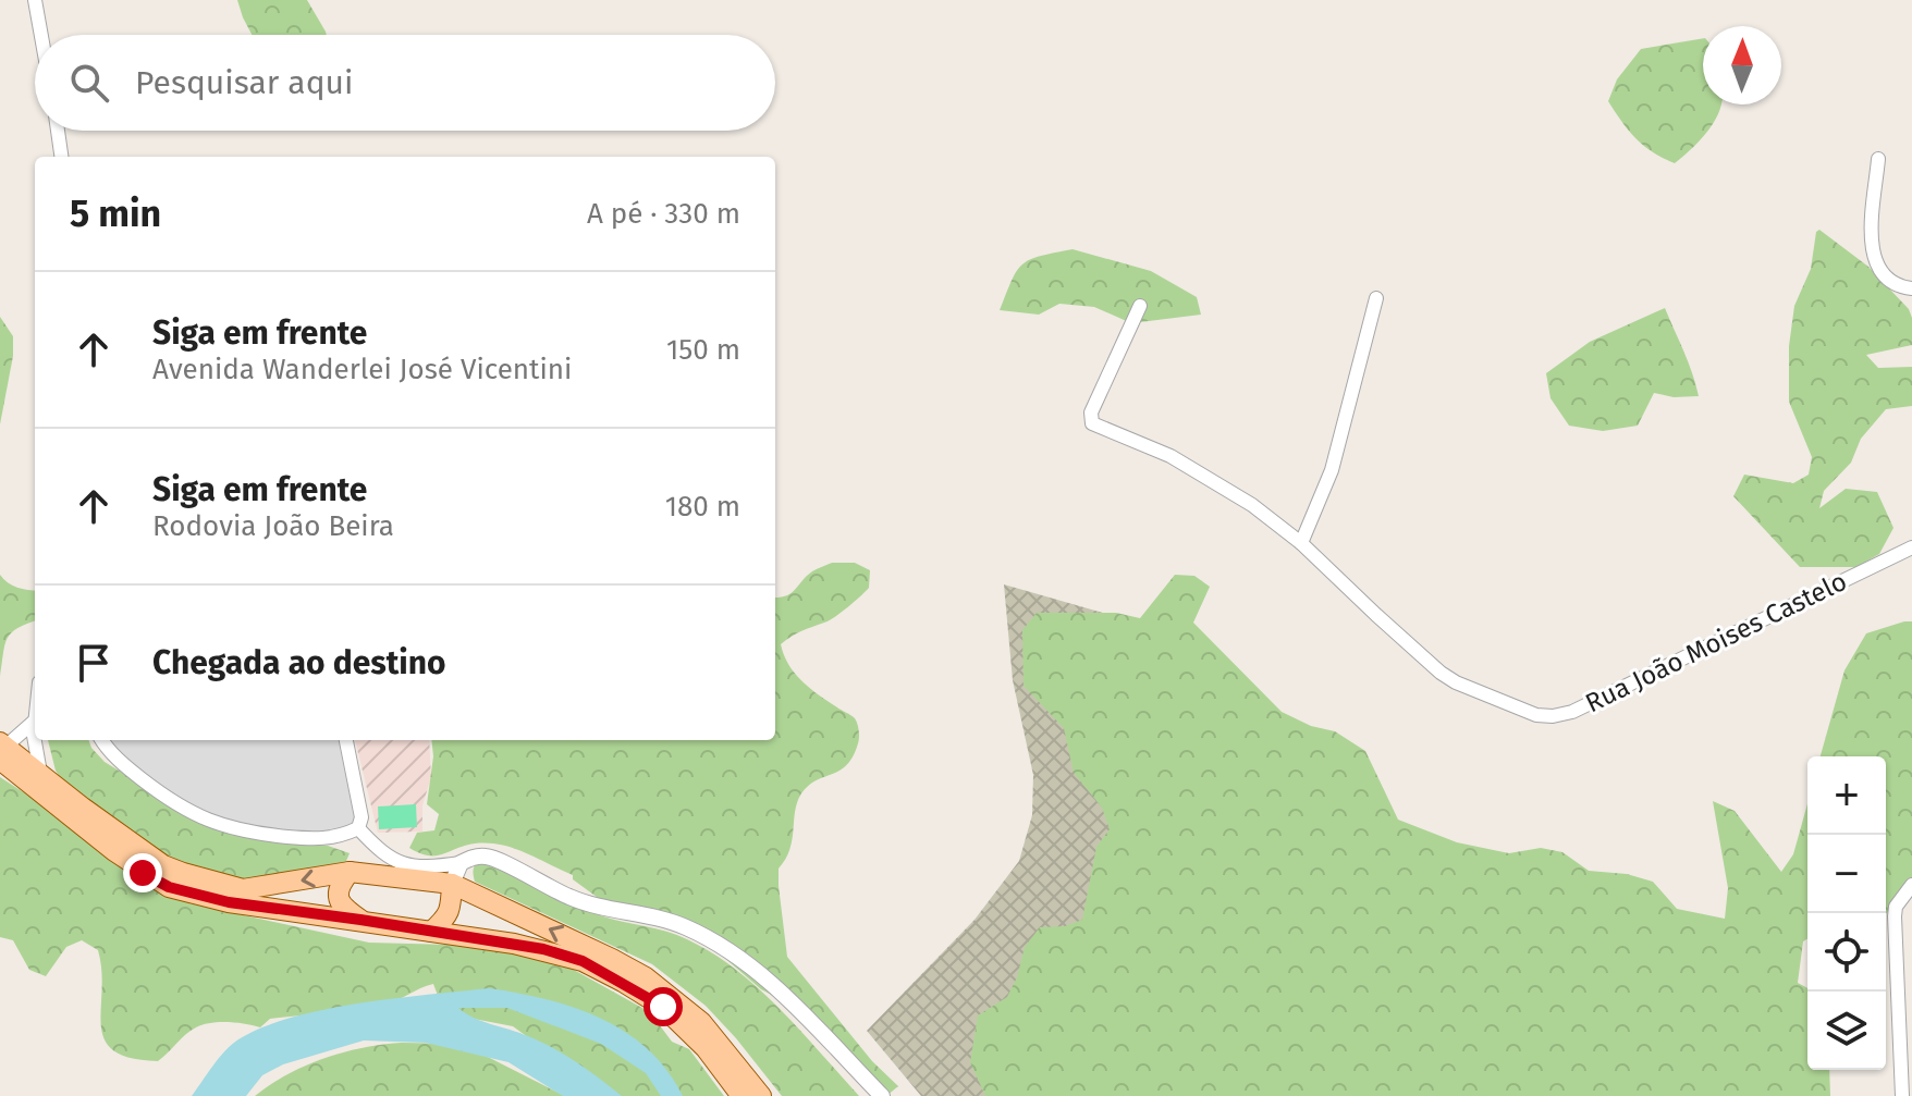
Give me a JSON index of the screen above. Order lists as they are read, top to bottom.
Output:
{
  "streets": {
    "street": ["Rua João Moises Castelo"]
  },
  "north": "top",
  "page": {
    "search": "Pesquisar aqui",
    "heading": ["5 min", "A pé · 330 m"],
    "list": [
      ["Siga em frente", "Avenida Wanderlei José Vicentini", "150 m"],
      ["Siga em frente", "Rodovia João Beira", "180 m"],
      "Chegada ao destino"
    ],
    "map_buttons": ["+", "−"]
  }
}
